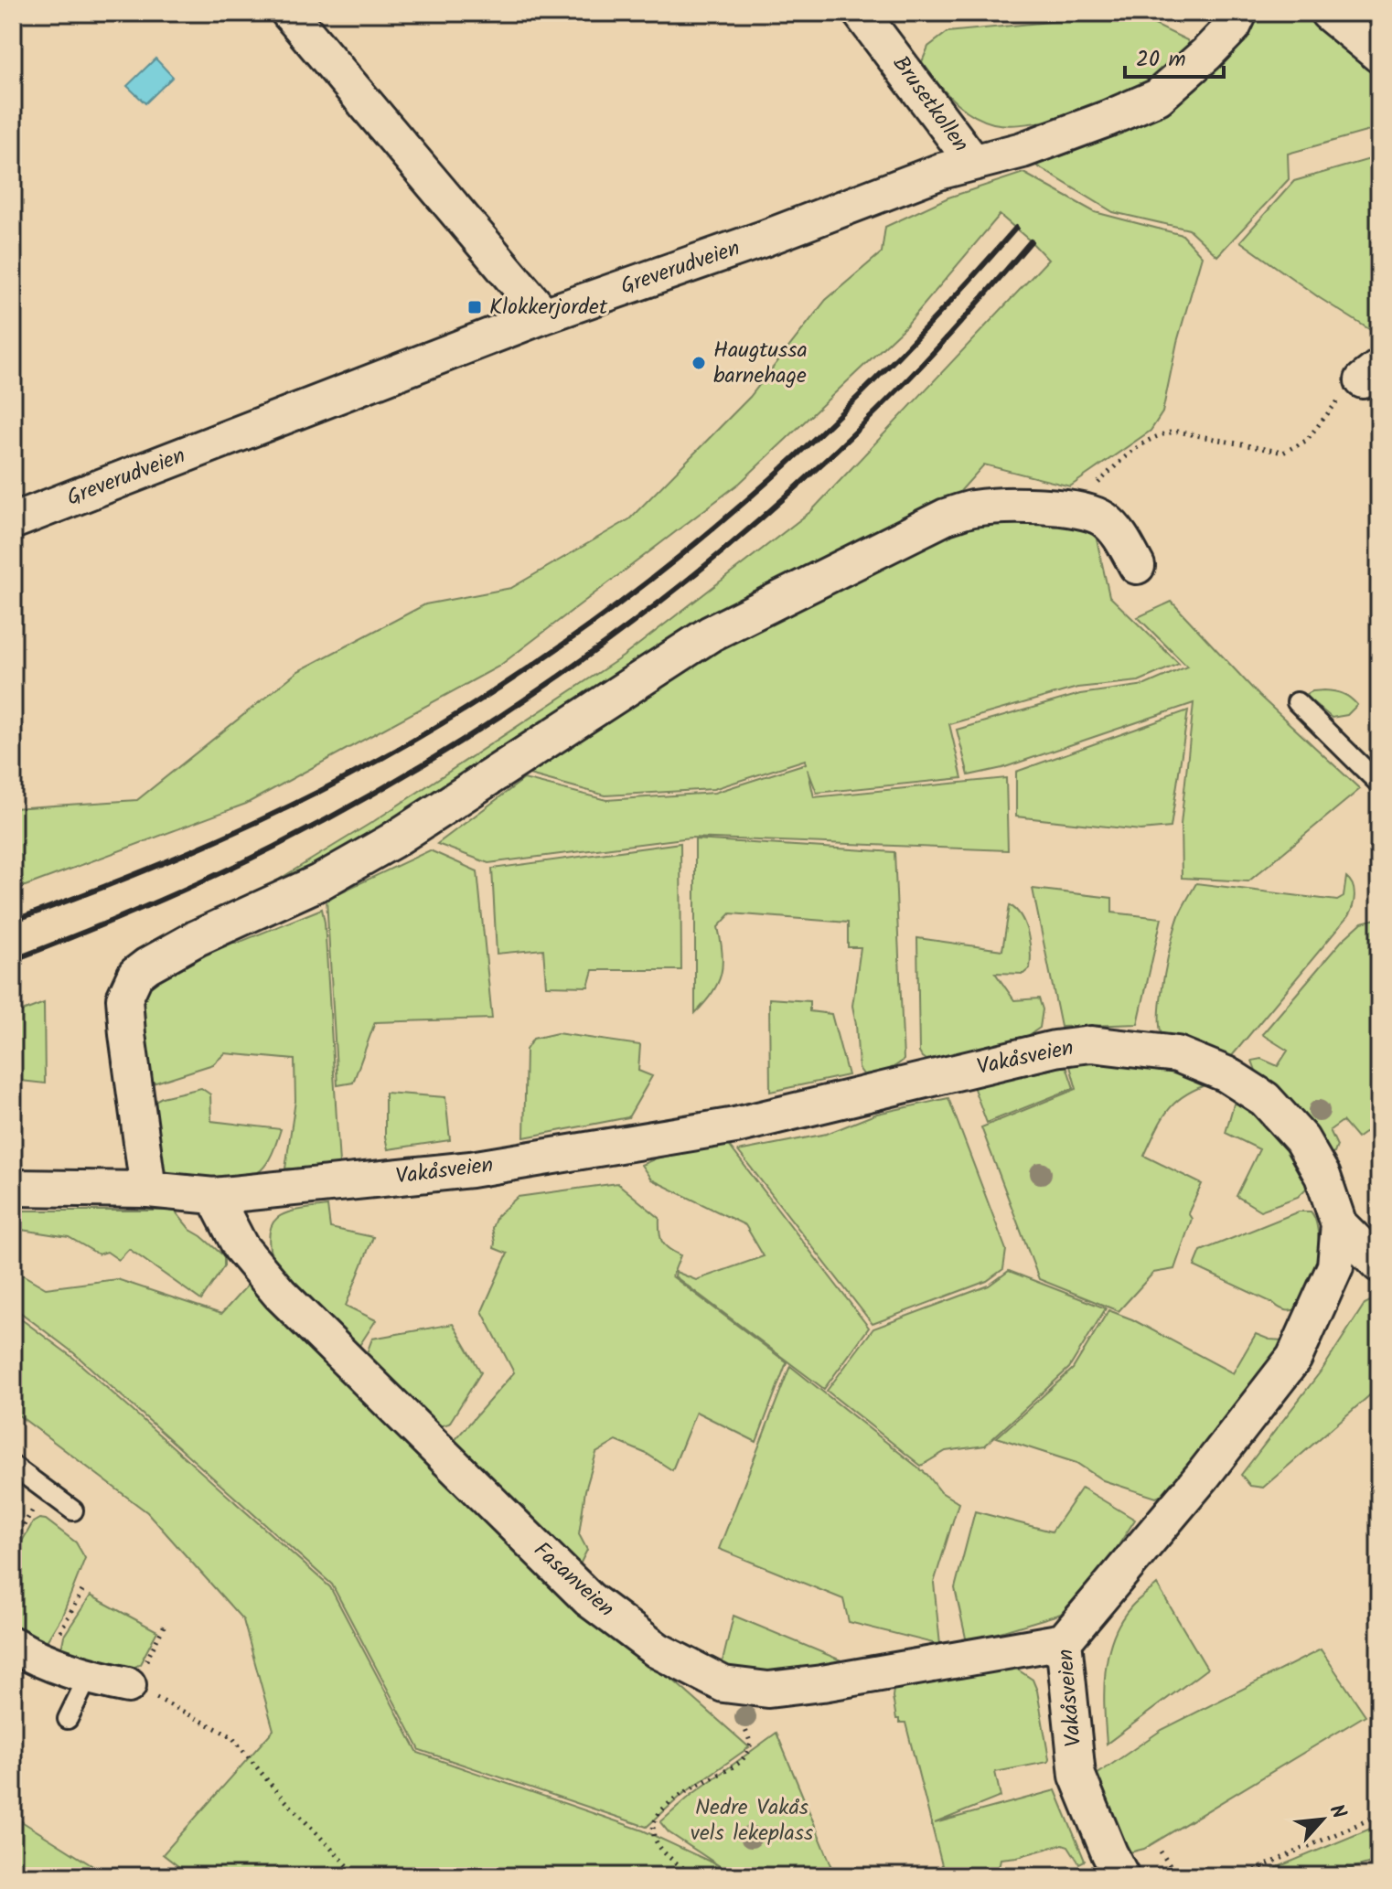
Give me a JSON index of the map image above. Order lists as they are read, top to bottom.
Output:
{
  "streets": {
    "street": [
      "Brusetkollen",
      "Greverudveien",
      "Vakåsveien",
      "Fasanveien"
    ]
  },
  "crossings": [
    ["Brusetkollen", "Greverudveien"],
    ["Vakåsveien", "Fasanveien"]
  ],
  "parks": ["Nedre Vakås vels lekeplass"],
  "places": {
    "transit": ["Klokkerjordet"],
    "other": ["Haugtussa barnehage"]
  },
  "scale_bar": "20 m",
  "north": "top right"
}
